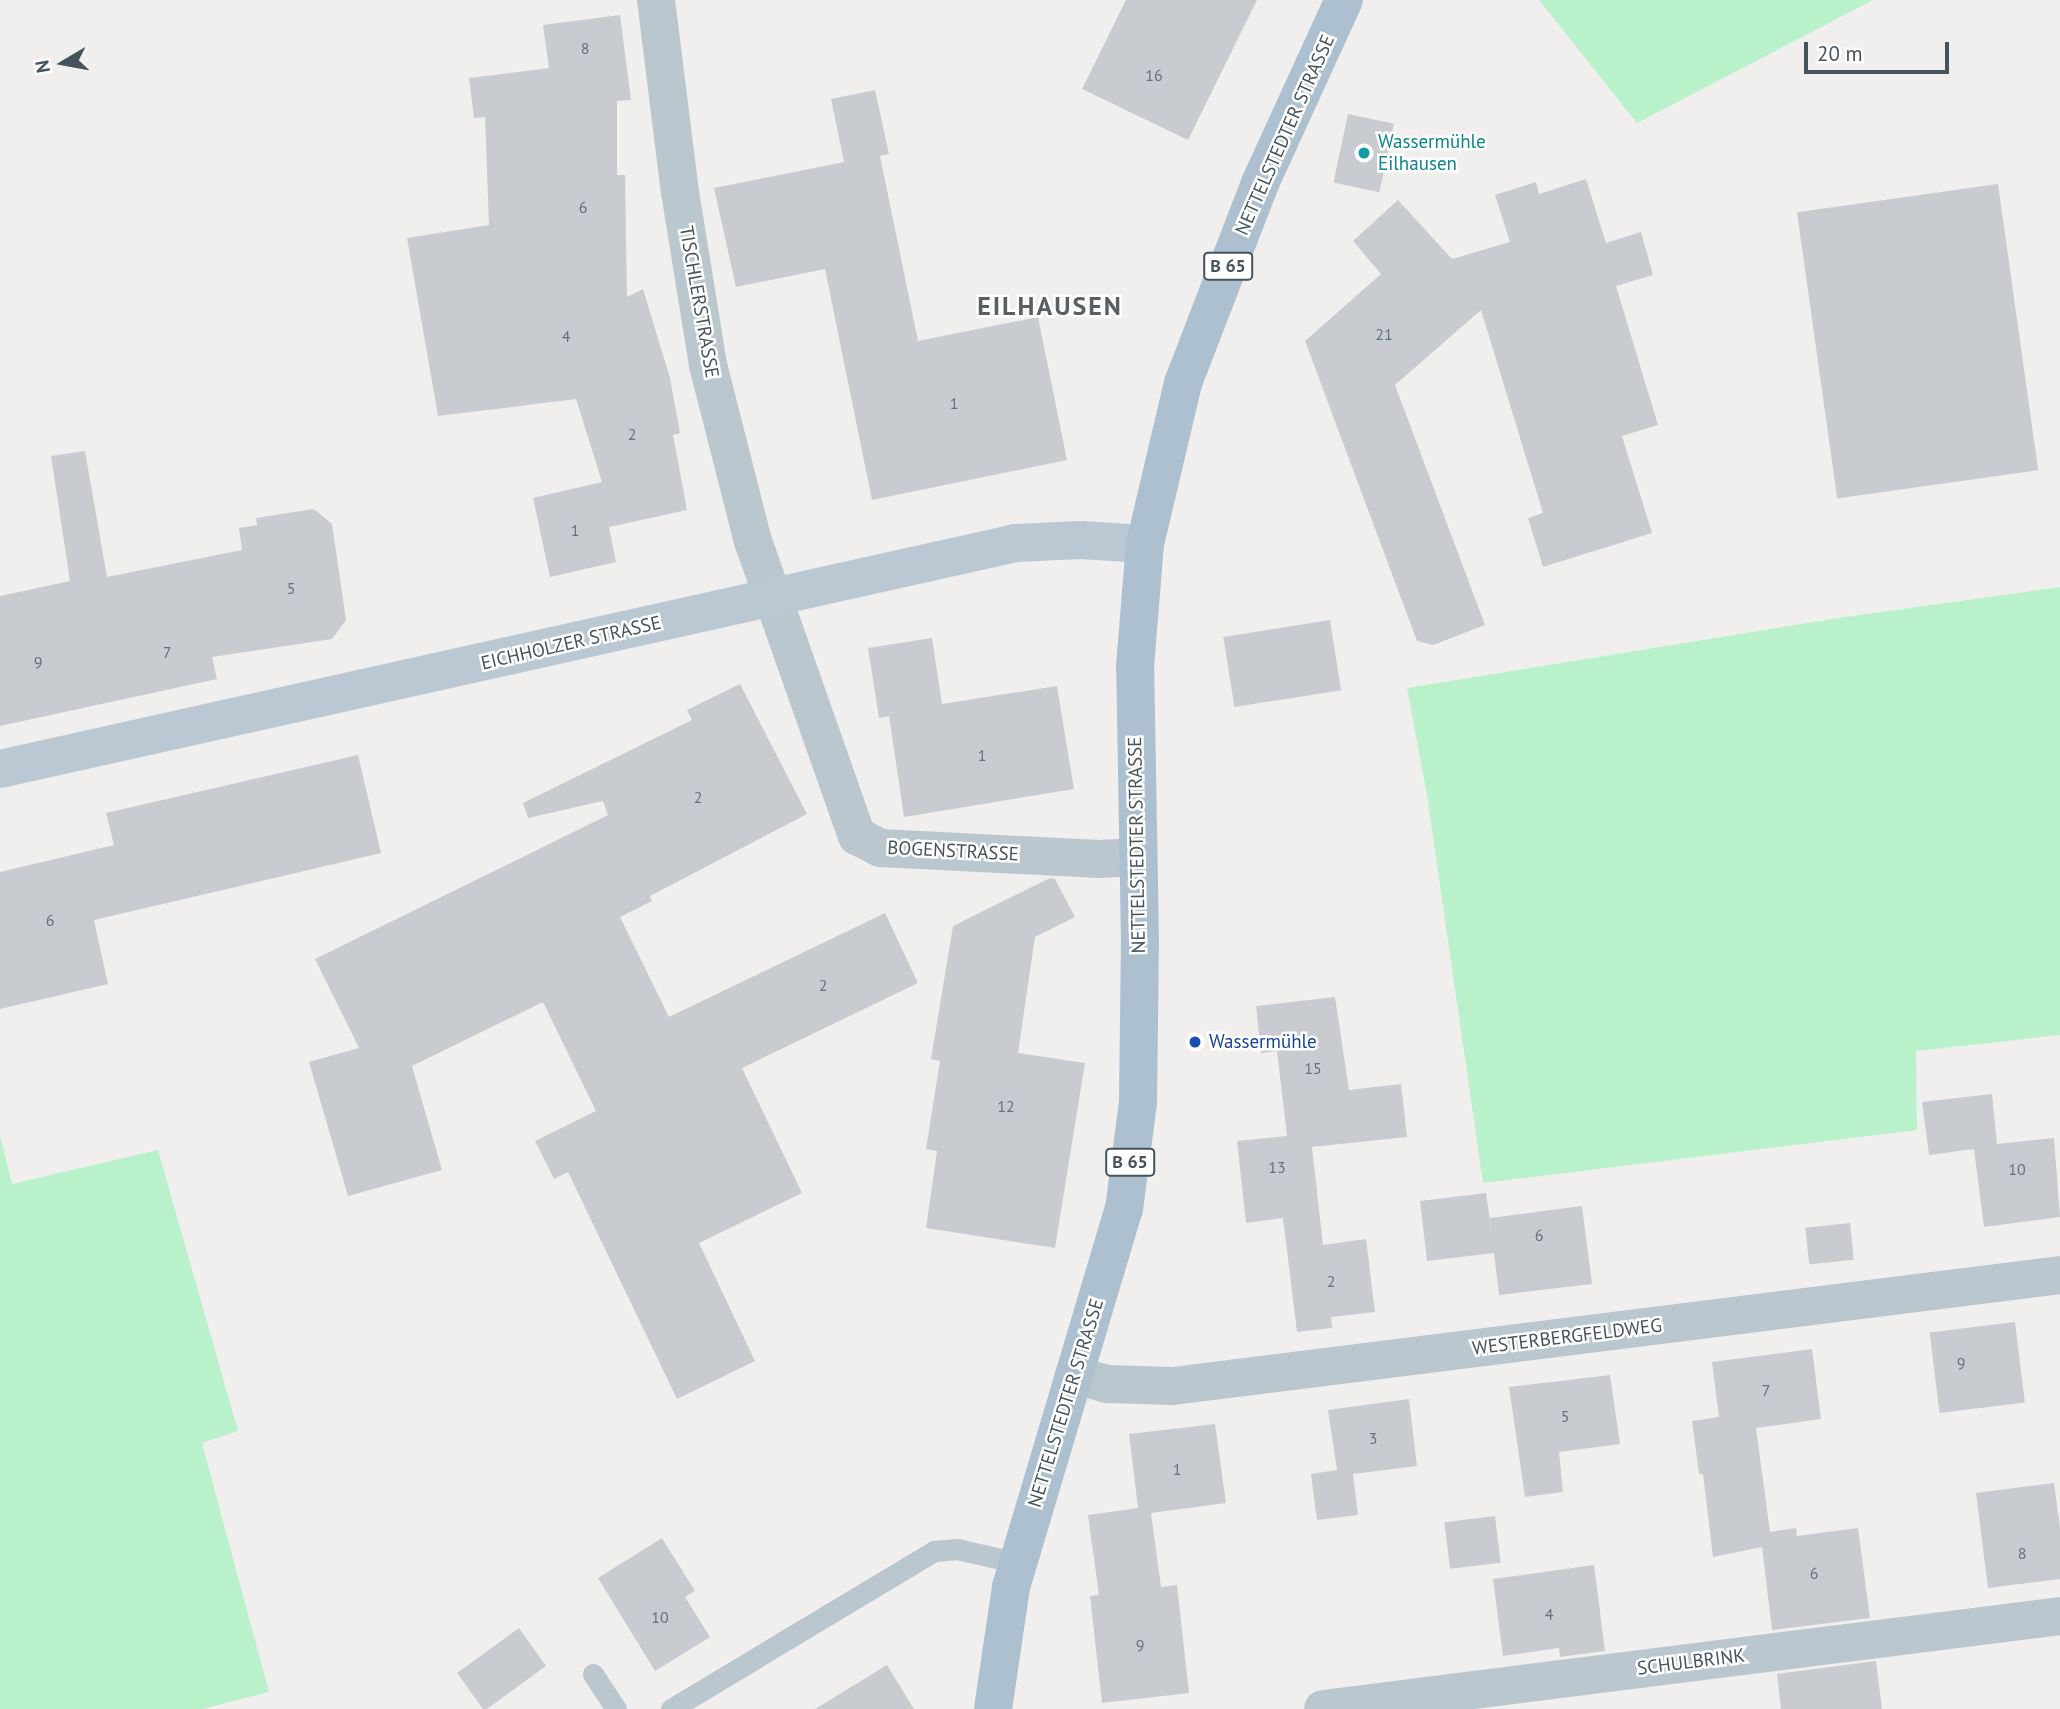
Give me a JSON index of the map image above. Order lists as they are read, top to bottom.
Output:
{
  "streets": {
    "main road": ["NETTELSTEDTER STRASSE", "B 65"],
    "street": [
      "TISCHLERSTRASSE",
      "EICHHOLZER STRASSE",
      "BOGENSTRASSE",
      "WESTERBERGFELDWEG",
      "SCHULBRINK"
    ]
  },
  "crossings": [
    ["NETTELSTEDTER STRASSE", "EICHHOLZER STRASSE"],
    ["NETTELSTEDTER STRASSE", "BOGENSTRASSE"],
    ["NETTELSTEDTER STRASSE", "WESTERBERGFELDWEG"],
    ["TISCHLERSTRASSE", "EICHHOLZER STRASSE"],
    ["TISCHLERSTRASSE", "BOGENSTRASSE"],
    ["EICHHOLZER STRASSE", "BOGENSTRASSE"]
  ],
  "districts": ["EILHAUSEN"],
  "places": ["Wassermühle Eilhausen", "Wassermühle"],
  "house_numbers": [
    "8",
    "16",
    "6",
    "21",
    "4",
    "1",
    "2",
    "1",
    "5",
    "7",
    "9",
    "1",
    "2",
    "6",
    "2",
    "15",
    "12",
    "13",
    "10",
    "6",
    "2",
    "9",
    "7",
    "5",
    "3",
    "1",
    "8",
    "6",
    "4",
    "10",
    "9"
  ],
  "scale_bar": "20 m",
  "north": "left"
}
